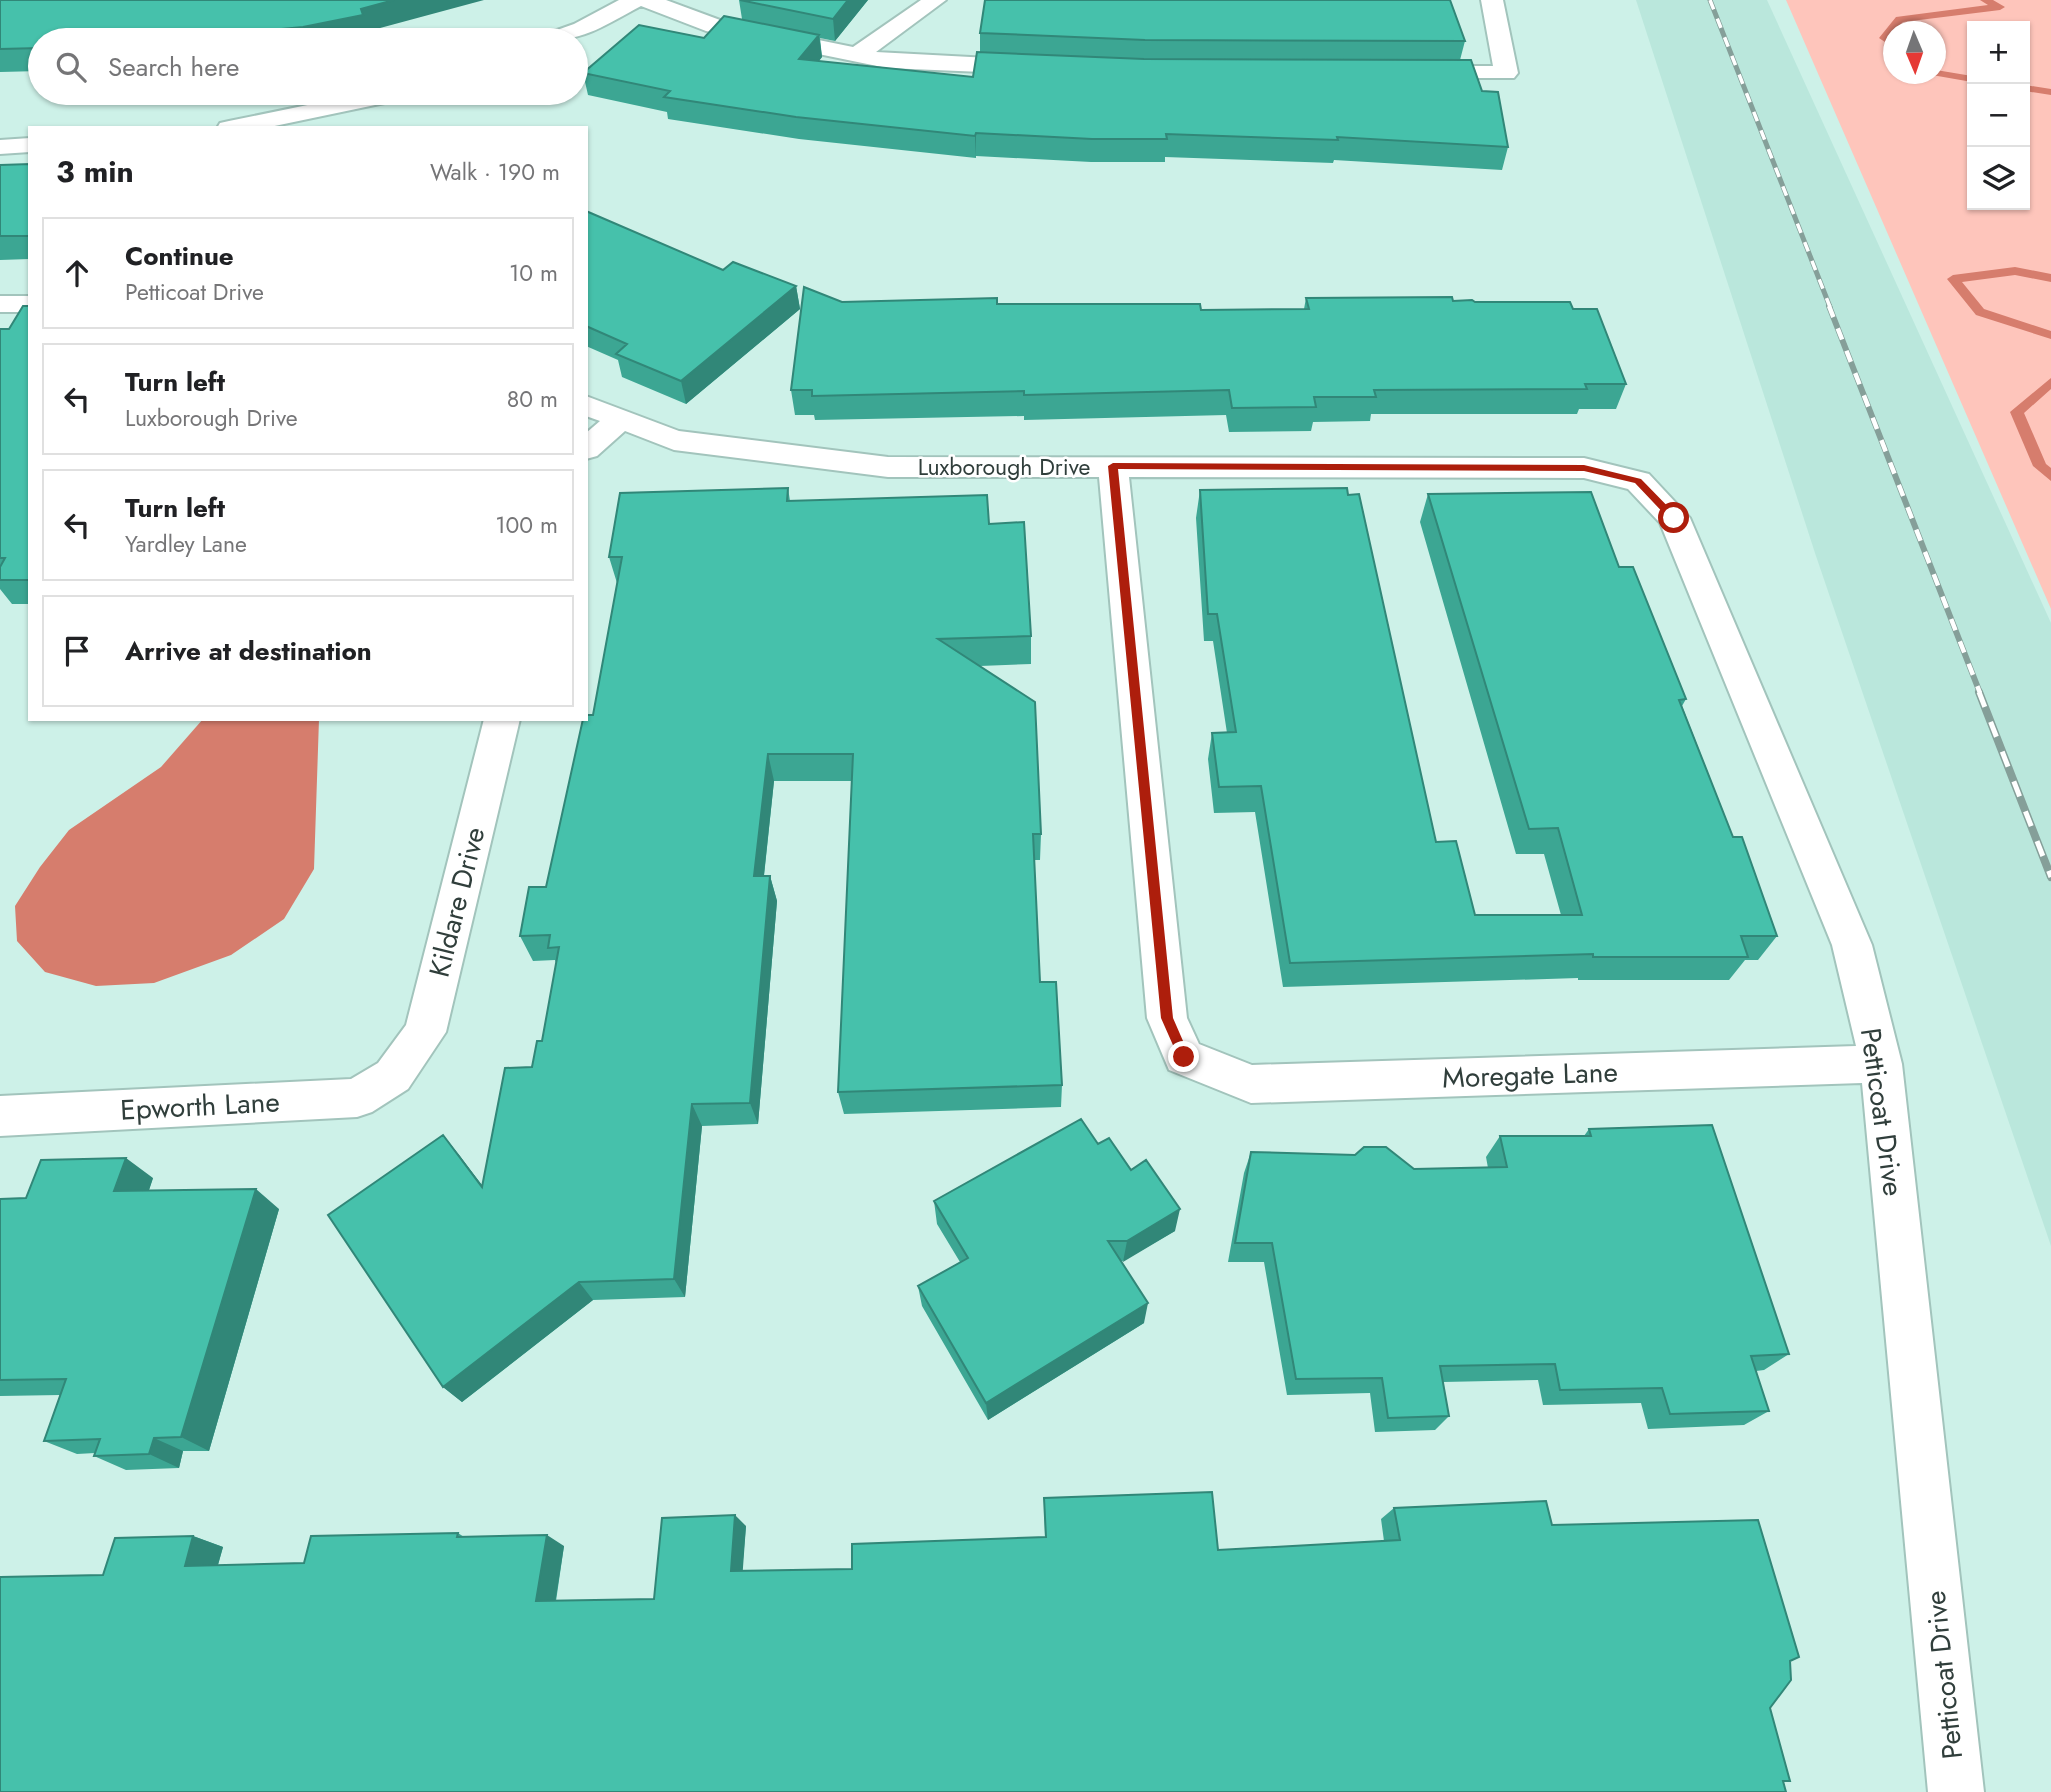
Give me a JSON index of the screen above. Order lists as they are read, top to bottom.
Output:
{
  "streets": {
    "street": [
      "Luxborough Drive",
      "Kildare Drive",
      "Moregate Lane",
      "Epworth Lane",
      "Petticoat Drive"
    ]
  },
  "crossings": [
    ["Luxborough Drive", "Moregate Lane"],
    ["Luxborough Drive", "Petticoat Drive"],
    ["Kildare Drive", "Epworth Lane"],
    ["Moregate Lane", "Petticoat Drive"]
  ],
  "north": "bottom",
  "page": {
    "map_buttons": ["+", "−"],
    "search": "Search here",
    "heading": ["3 min", "Walk · 190 m"],
    "list": [
      ["Continue", "Petticoat Drive", "10 m"],
      ["Turn left", "Luxborough Drive", "80 m"],
      ["Turn left", "Yardley Lane", "100 m"],
      "Arrive at destination"
    ]
  }
}
